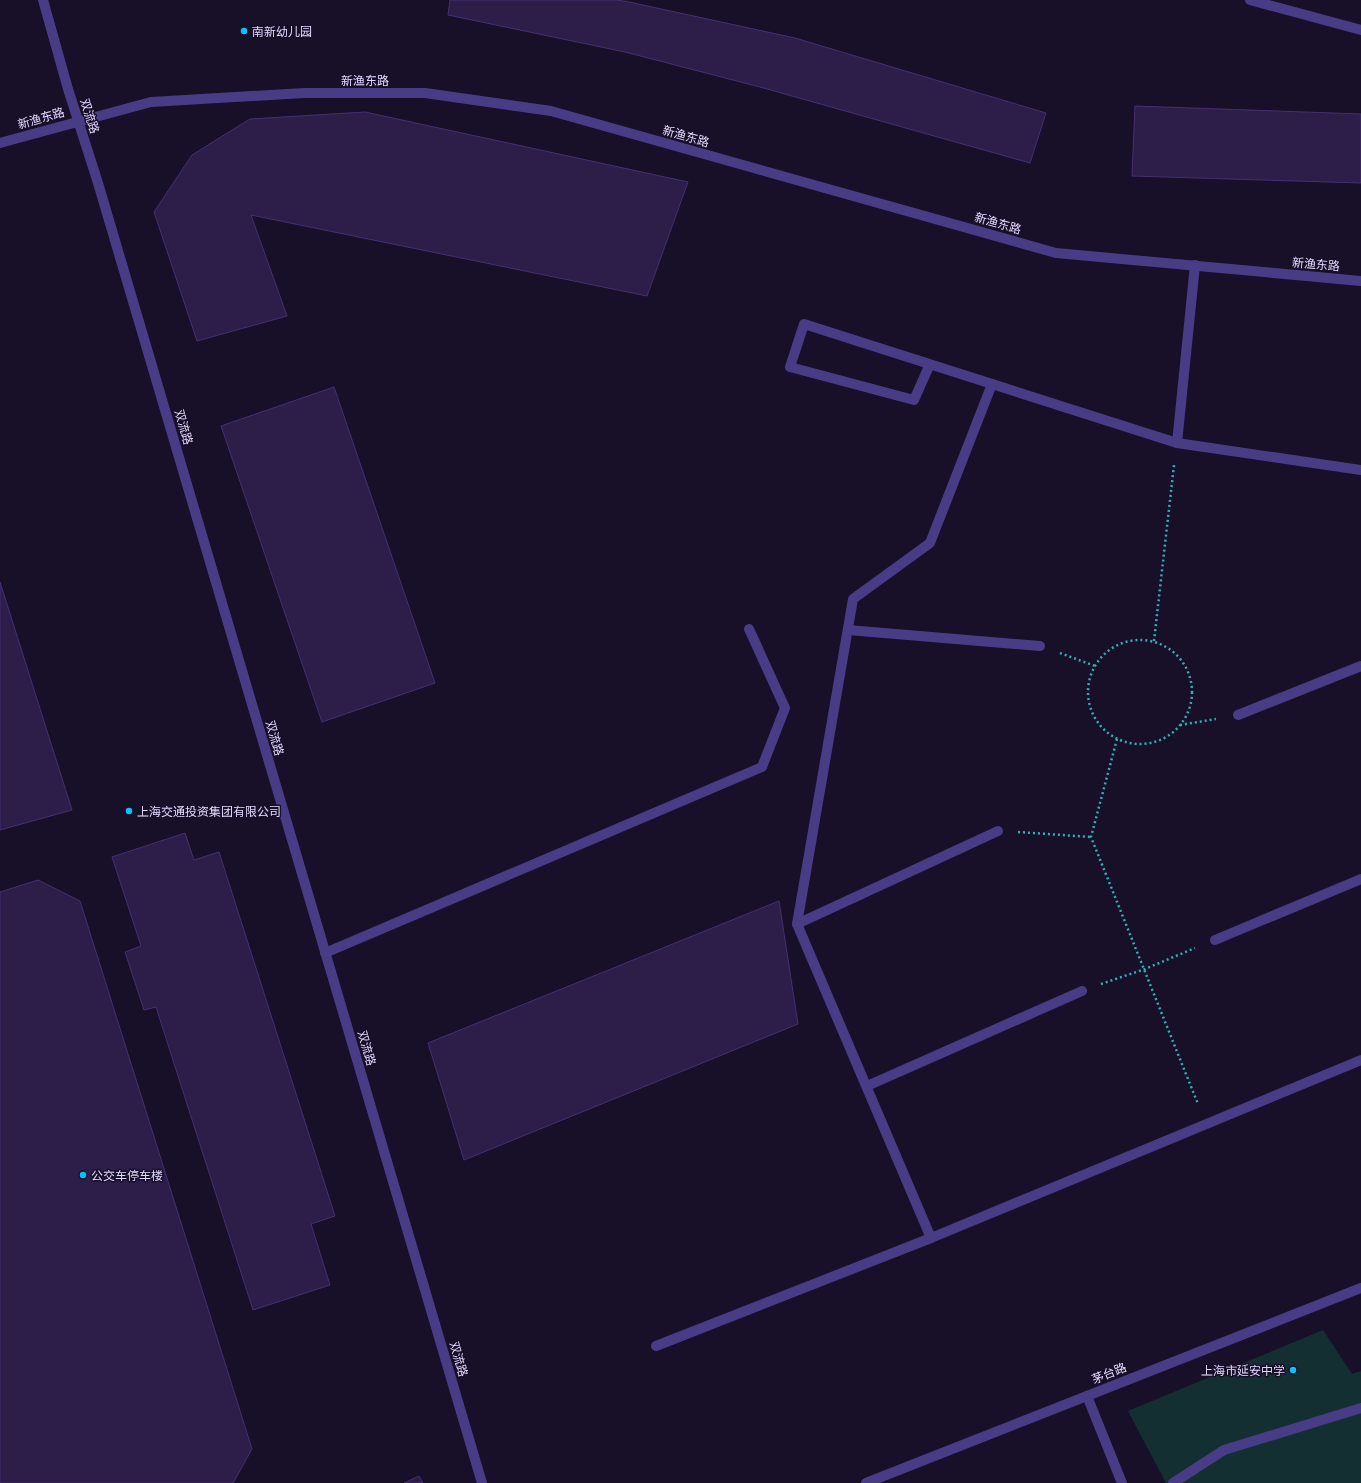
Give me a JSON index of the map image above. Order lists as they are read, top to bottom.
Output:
{
  "streets": {
    "street": ["新渔东路", "双流路", "茅台路"]
  },
  "crossings": [
    ["新渔东路", "双流路"]
  ],
  "places": [
    "南新幼儿园",
    "上海交通投资集团有限公司",
    "公交车停车楼",
    "上海市延安中学"
  ]
}
